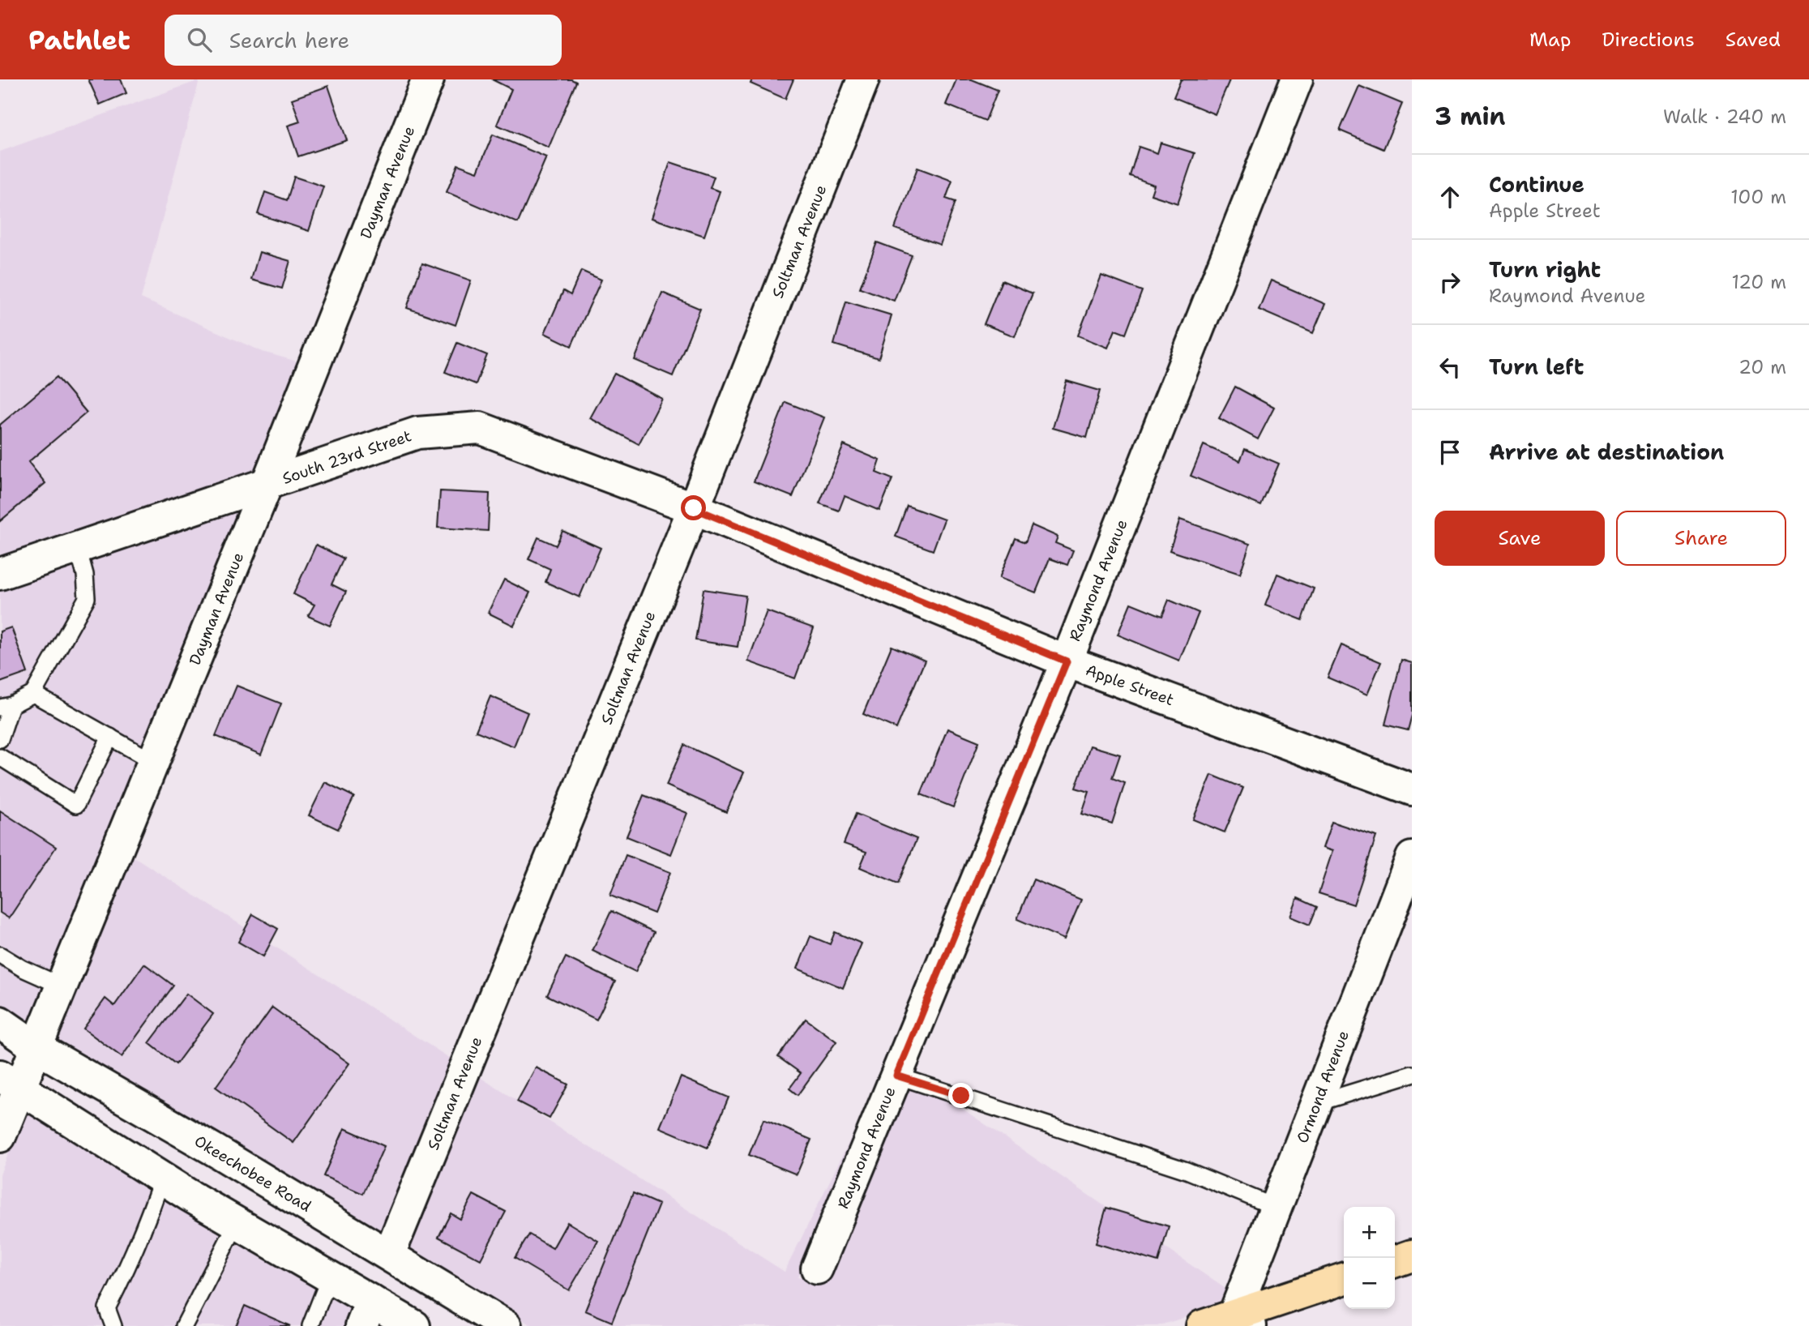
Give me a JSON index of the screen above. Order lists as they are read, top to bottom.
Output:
{
  "streets": {
    "street": [
      "Dayman Avenue",
      "Soltman Avenue",
      "South 23rd Street",
      "Raymond Avenue",
      "Apple Street",
      "Ormond Avenue",
      "Okeechobee Road"
    ]
  },
  "crossings": [
    ["Dayman Avenue", "South 23rd Street"],
    ["Dayman Avenue", "Okeechobee Road"],
    ["Soltman Avenue", "South 23rd Street"],
    ["Soltman Avenue", "Apple Street"],
    ["Soltman Avenue", "Okeechobee Road"],
    ["South 23rd Street", "Apple Street"],
    ["Raymond Avenue", "Apple Street"]
  ],
  "page": {
    "header": "Pathlet",
    "search": "Search here",
    "nav": ["Map", "Directions", "Saved"],
    "heading": ["3 min", "Walk · 240 m"],
    "list": [
      ["Continue", "Apple Street", "100 m"],
      ["Turn right", "Raymond Avenue", "120 m"],
      ["Turn left", "20 m"],
      "Arrive at destination"
    ],
    "buttons": ["Save", "Share"],
    "map_buttons": ["+", "−"]
  }
}
